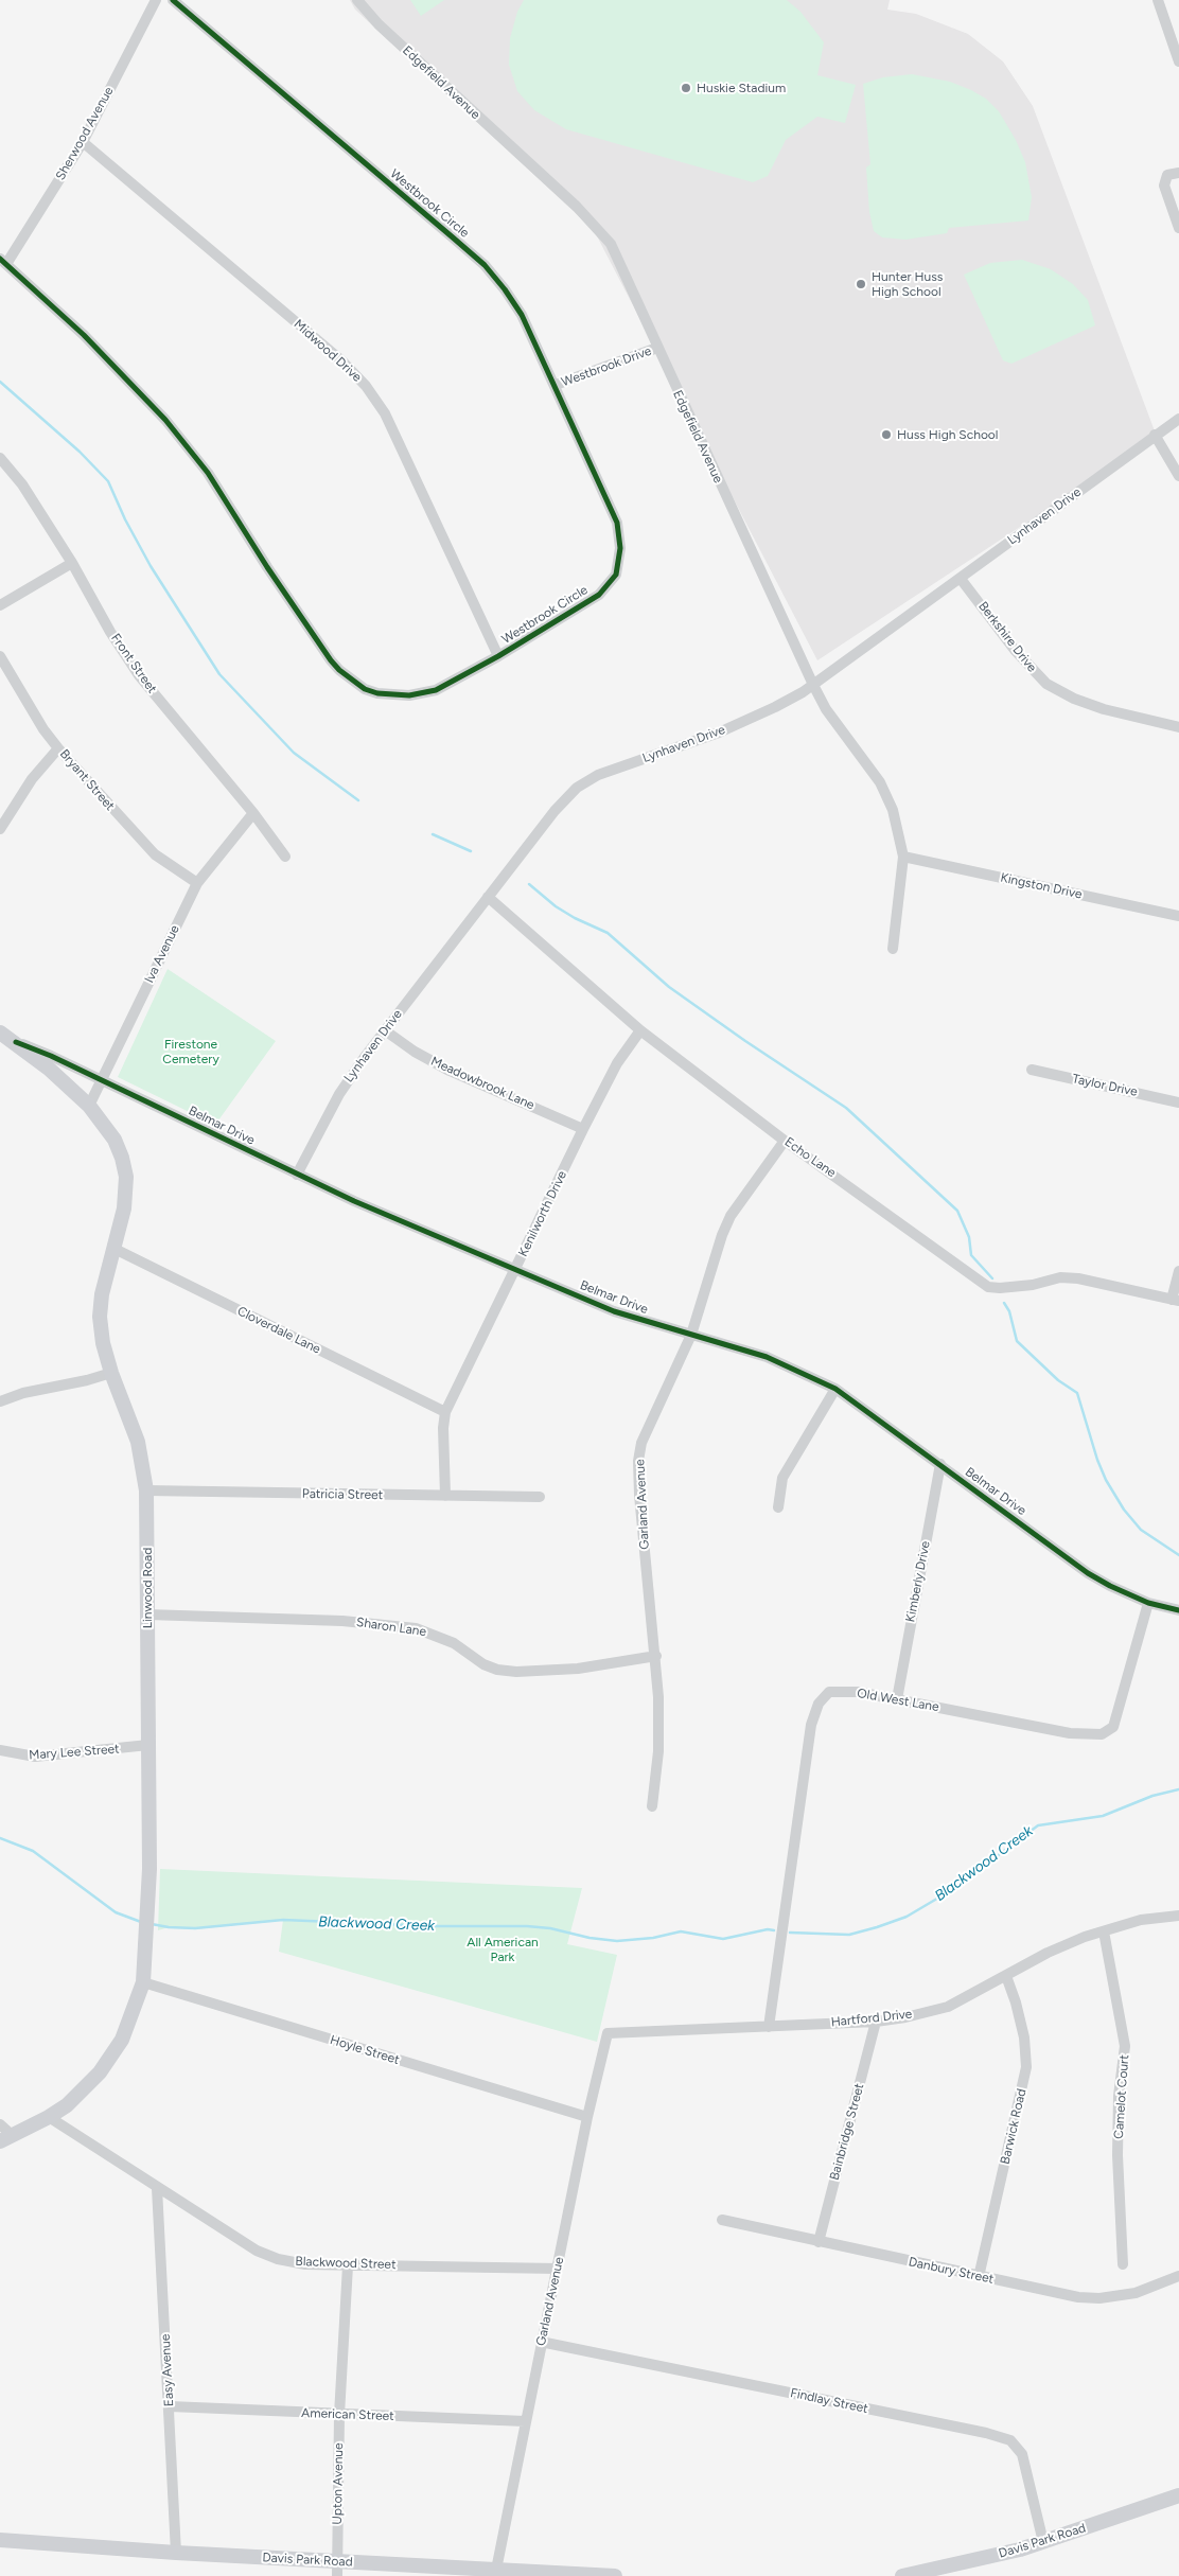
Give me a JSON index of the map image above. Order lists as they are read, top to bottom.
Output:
{
  "streets": {
    "main road": ["Linwood Road", "Davis Park Road"],
    "street": [
      "Edgefield Avenue",
      "Sherwood Avenue",
      "Westbrook Circle",
      "Midwood Drive",
      "Westbrook Drive",
      "Lynhaven Drive",
      "Berkshire Drive",
      "Front Street",
      "Bryant Street",
      "Kingston Drive",
      "Iva Avenue",
      "Meadowbrook Lane",
      "Taylor Drive",
      "Belmar Drive",
      "Echo Lane",
      "Kenilworth Drive",
      "Cloverdale Lane",
      "Patricia Street",
      "Garland Avenue",
      "Kimberly Drive",
      "Sharon Lane",
      "Old West Lane",
      "Mary Lee Street",
      "Hartford Drive",
      "Hoyle Street",
      "Camelot Court",
      "Barwick Road",
      "Bainbridge Street",
      "Blackwood Street",
      "Danbury Street",
      "Easy Avenue",
      "Findlay Street",
      "American Street",
      "Upton Avenue"
    ]
  },
  "crossings": [
    ["Edgefield Avenue", "Westbrook Drive"],
    ["Edgefield Avenue", "Lynhaven Drive"],
    ["Edgefield Avenue", "Kingston Drive"],
    ["Sherwood Avenue", "Westbrook Circle"],
    ["Sherwood Avenue", "Midwood Drive"],
    ["Westbrook Circle", "Midwood Drive"],
    ["Westbrook Circle", "Westbrook Drive"],
    ["Lynhaven Drive", "Berkshire Drive"],
    ["Lynhaven Drive", "Meadowbrook Lane"],
    ["Lynhaven Drive", "Belmar Drive"],
    ["Lynhaven Drive", "Echo Lane"],
    ["Front Street", "Iva Avenue"],
    ["Bryant Street", "Iva Avenue"],
    ["Iva Avenue", "Belmar Drive"],
    ["Iva Avenue", "Linwood Road"],
    ["Meadowbrook Lane", "Kenilworth Drive"],
    ["Belmar Drive", "Kenilworth Drive"],
    ["Belmar Drive", "Garland Avenue"],
    ["Belmar Drive", "Kimberly Drive"],
    ["Belmar Drive", "Linwood Road"],
    ["Belmar Drive", "Old West Lane"],
    ["Echo Lane", "Kenilworth Drive"],
    ["Echo Lane", "Garland Avenue"],
    ["Kenilworth Drive", "Cloverdale Lane"],
    ["Kenilworth Drive", "Patricia Street"],
    ["Cloverdale Lane", "Linwood Road"],
    ["Patricia Street", "Linwood Road"],
    ["Garland Avenue", "Sharon Lane"],
    ["Garland Avenue", "Hartford Drive"],
    ["Garland Avenue", "Hoyle Street"],
    ["Garland Avenue", "Blackwood Street"],
    ["Garland Avenue", "Findlay Street"],
    ["Garland Avenue", "American Street"],
    ["Garland Avenue", "Davis Park Road"],
    ["Kimberly Drive", "Old West Lane"],
    ["Linwood Road", "Sharon Lane"],
    ["Linwood Road", "Mary Lee Street"],
    ["Linwood Road", "Hoyle Street"],
    ["Linwood Road", "Blackwood Street"],
    ["Old West Lane", "Hartford Drive"],
    ["Hartford Drive", "Camelot Court"],
    ["Hartford Drive", "Barwick Road"],
    ["Hartford Drive", "Bainbridge Street"],
    ["Barwick Road", "Danbury Street"],
    ["Bainbridge Street", "Danbury Street"],
    ["Blackwood Street", "Easy Avenue"],
    ["Blackwood Street", "Upton Avenue"],
    ["Easy Avenue", "American Street"],
    ["Easy Avenue", "Davis Park Road"],
    ["Findlay Street", "Davis Park Road"],
    ["American Street", "Upton Avenue"],
    ["Upton Avenue", "Davis Park Road"]
  ],
  "water": ["Blackwood Creek"],
  "parks": ["Firestone Cemetery", "All American Park"],
  "places": ["Huskie Stadium", "Hunter Huss High School", "Huss High School"]
}
